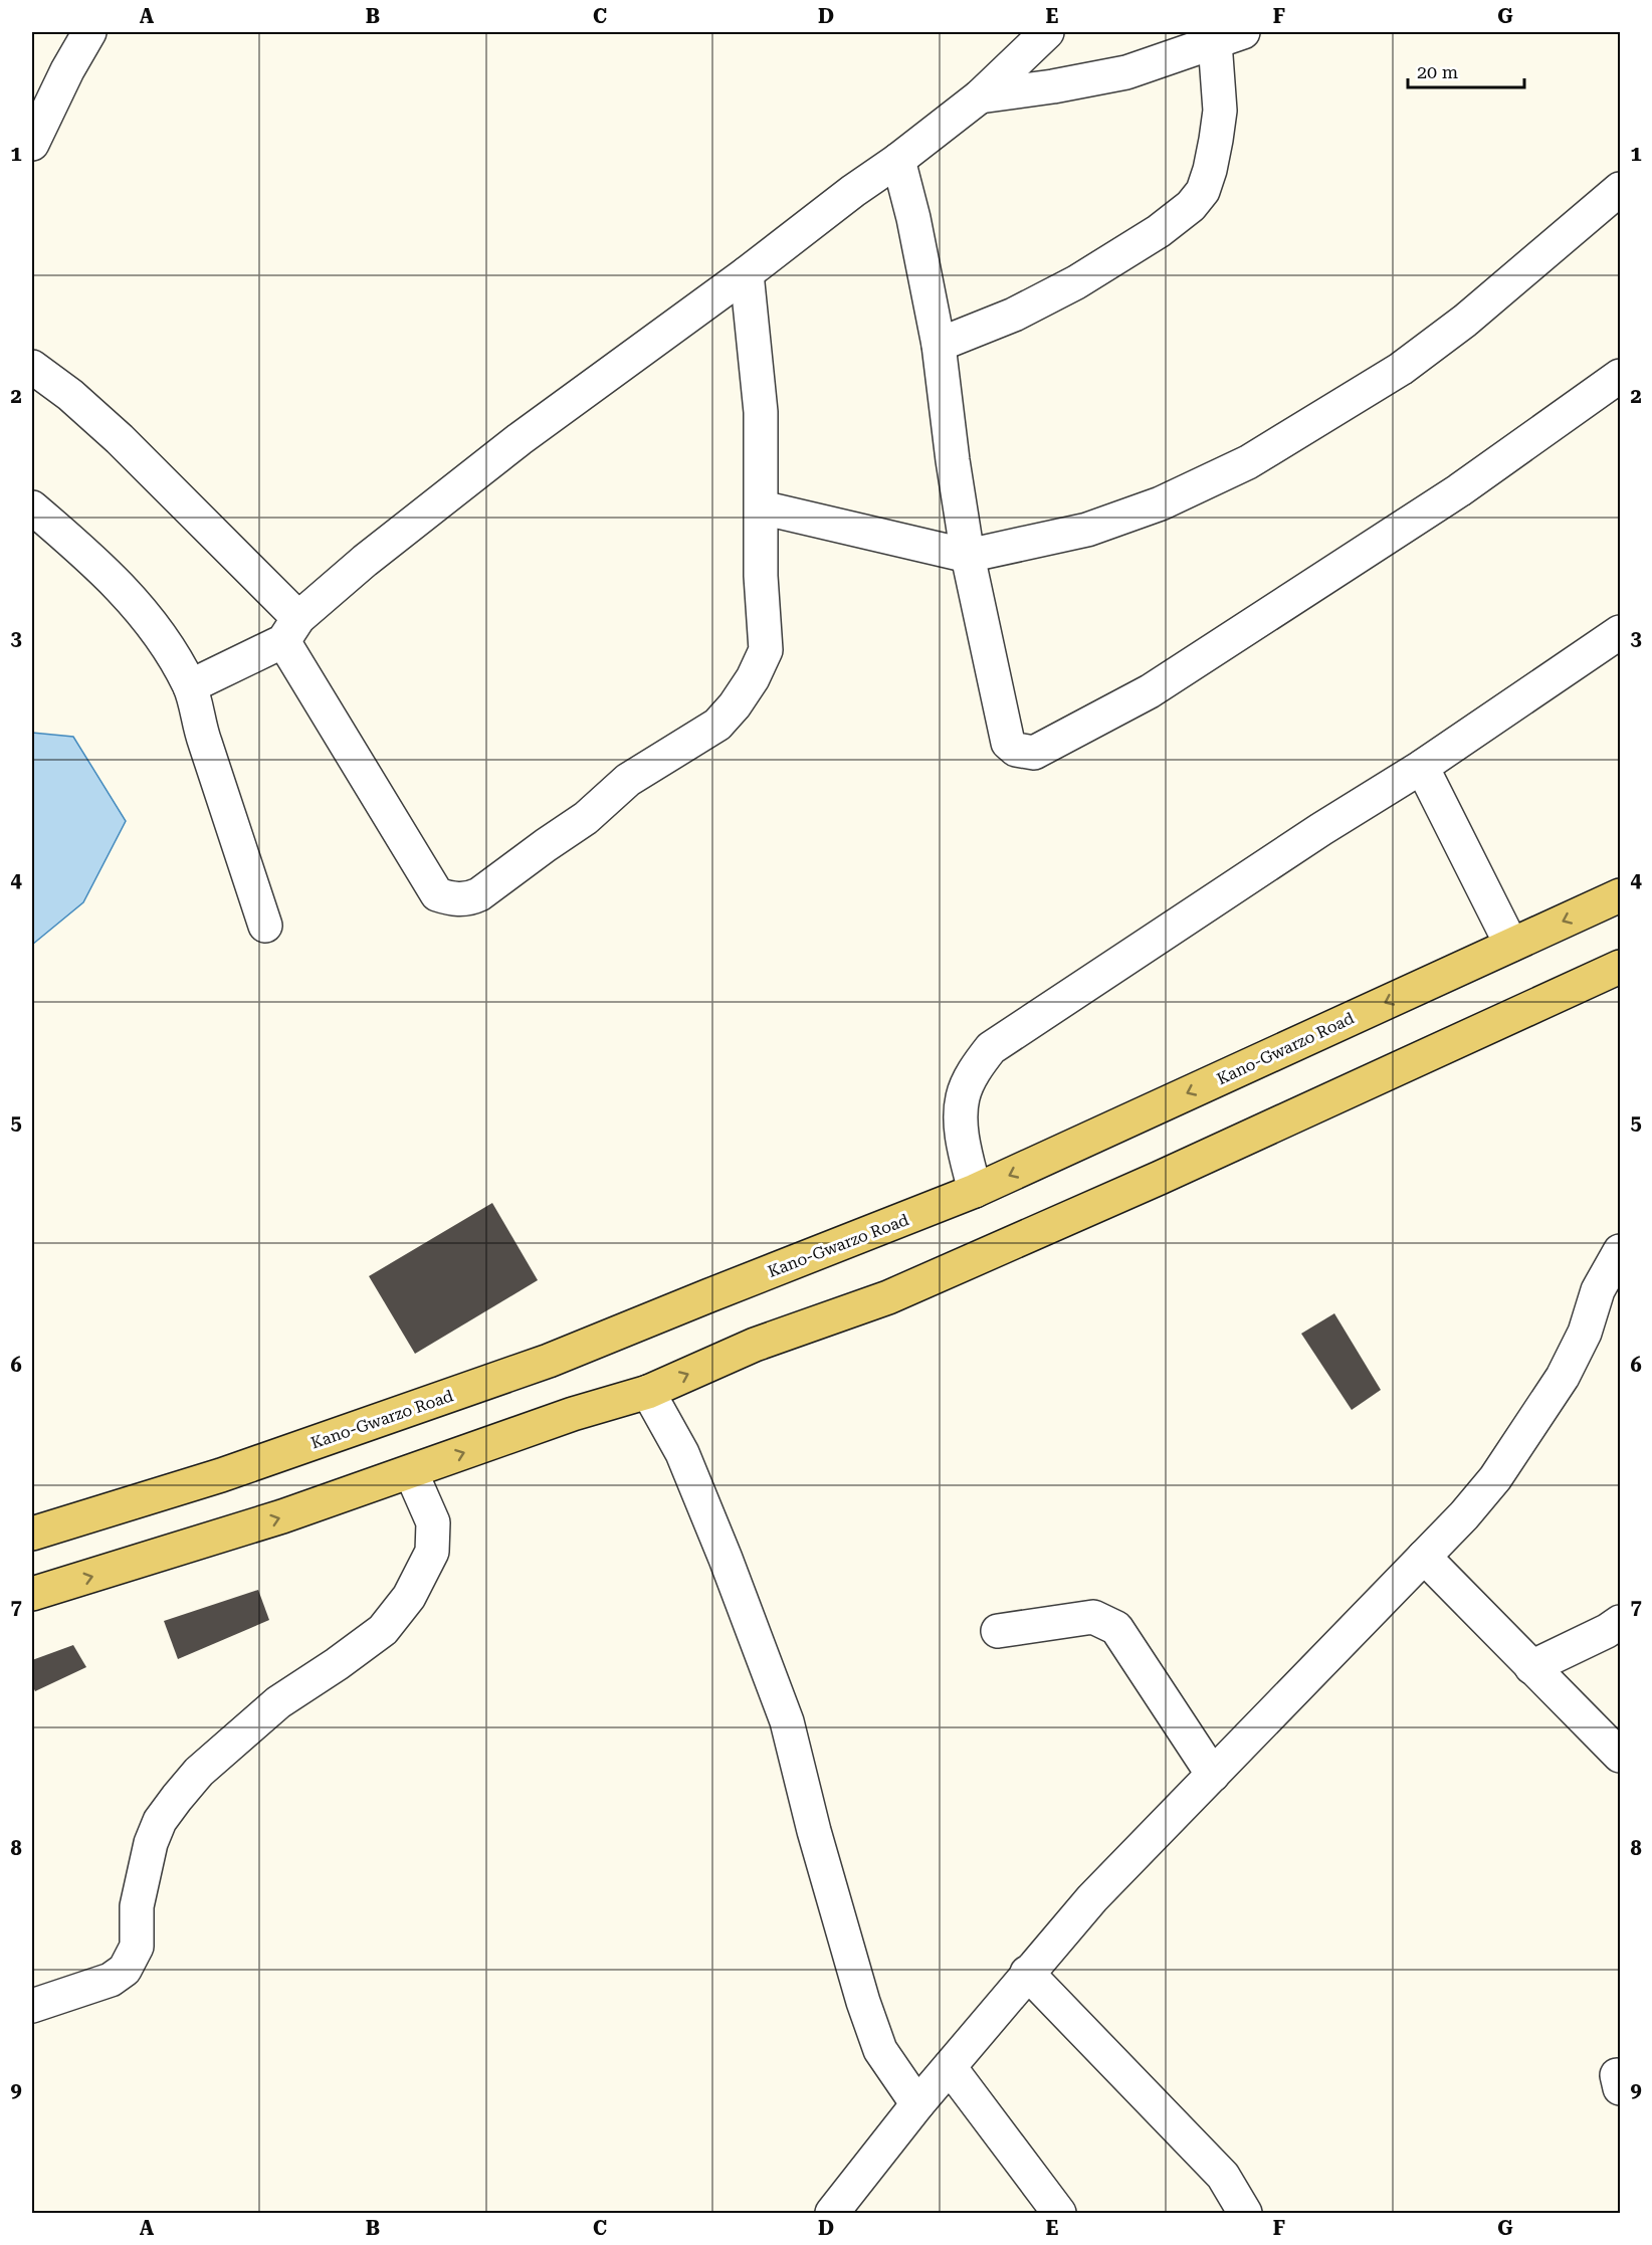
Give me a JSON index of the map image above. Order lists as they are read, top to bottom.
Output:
{
  "streets": {
    "main road": ["Kano-Gwarzo Road"]
  },
  "scale_bar": "20 m",
  "grid": {
    "columns": [
      "A",
      "B",
      "C",
      "D",
      "E",
      "F",
      "G"
    ],
    "rows": [
      "1",
      "2",
      "3",
      "4",
      "5",
      "6",
      "7",
      "8",
      "9"
    ]
  }
}
